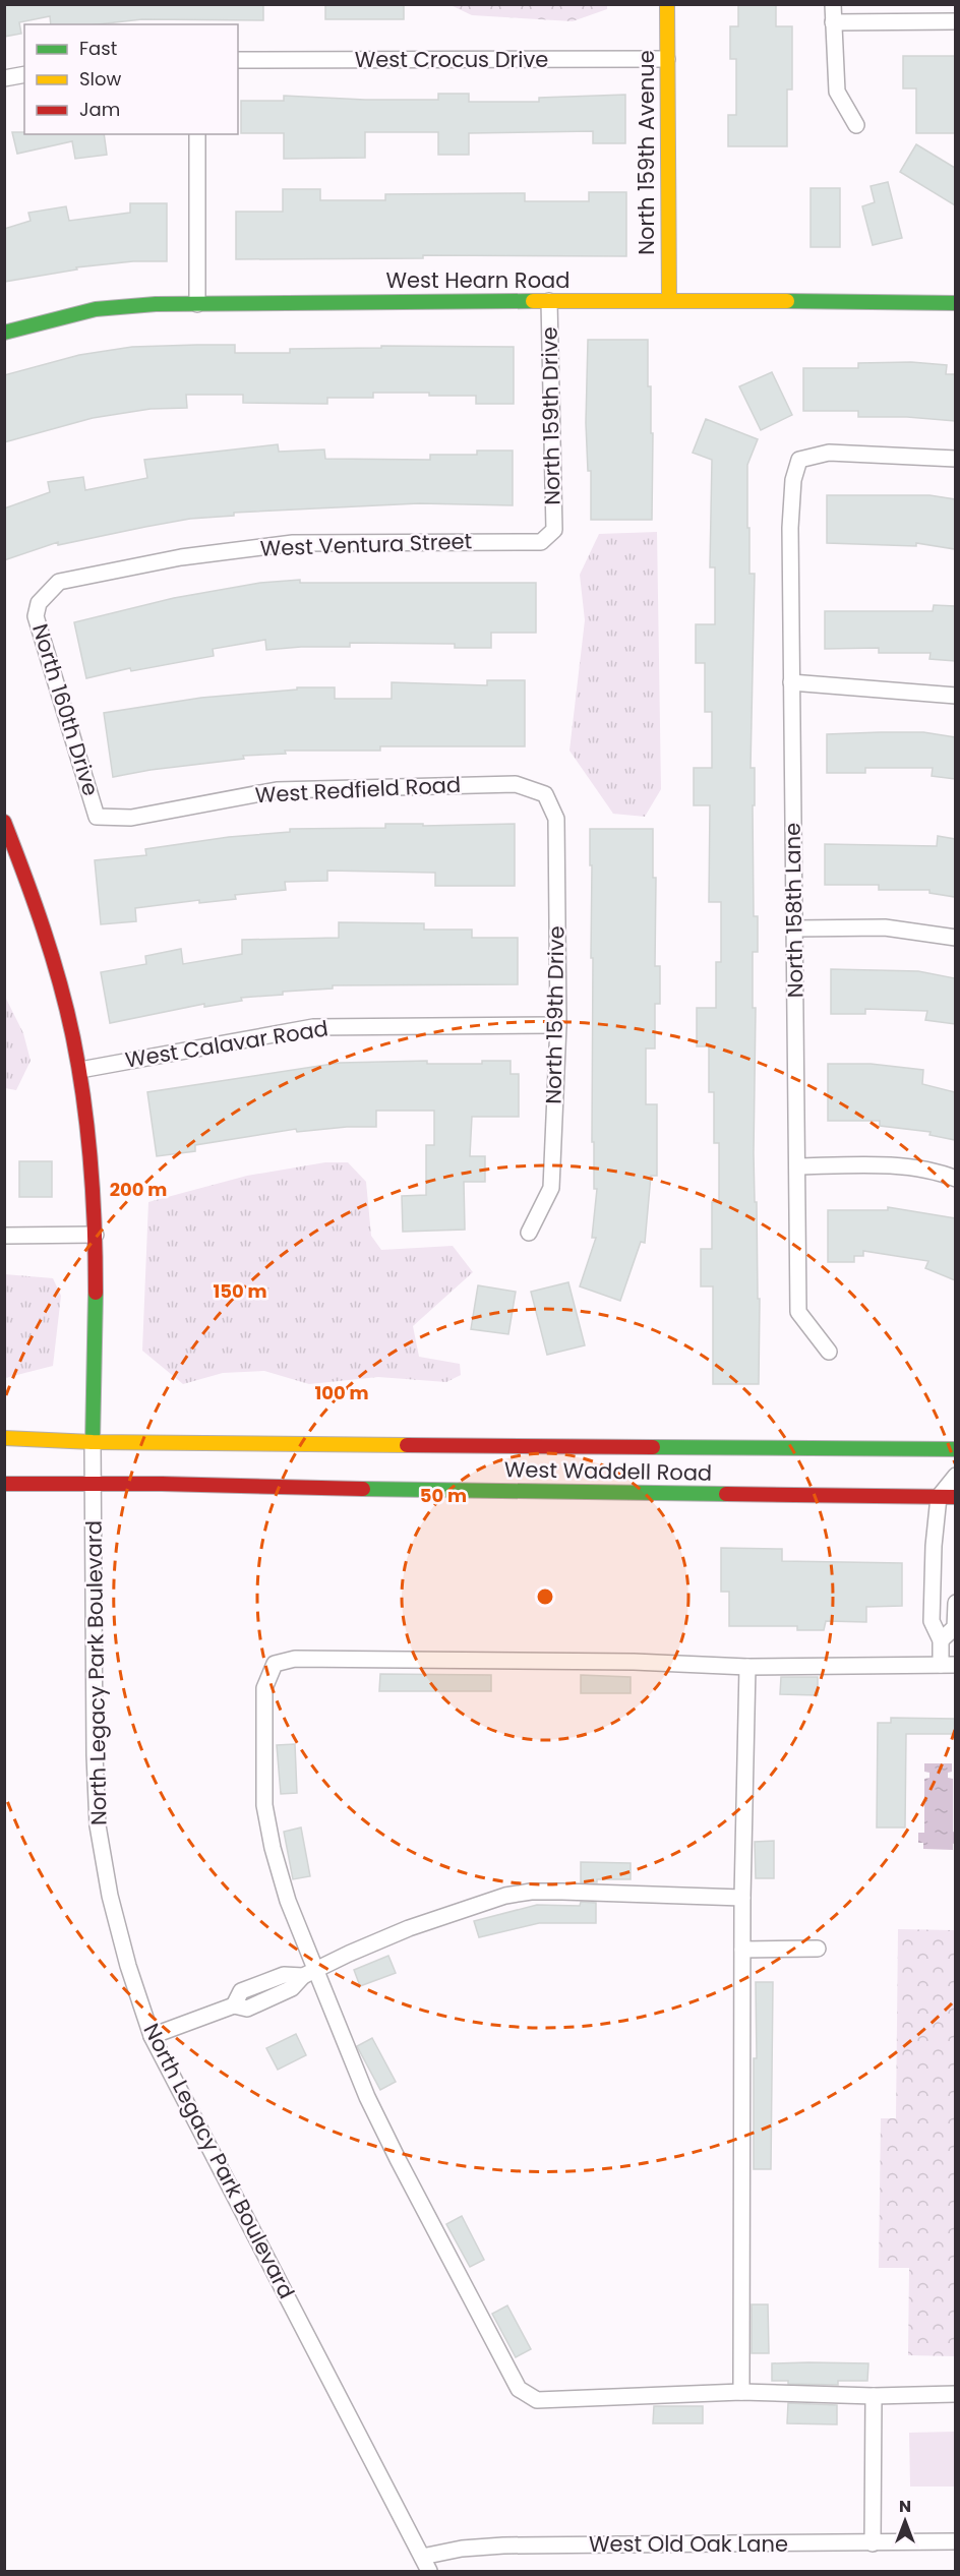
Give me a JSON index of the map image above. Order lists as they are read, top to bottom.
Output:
{
  "streets": {
    "main road": [
      "North 159th Avenue",
      "West Hearn Road",
      "West Waddell Road",
      "North Legacy Park Boulevard"
    ],
    "street": [
      "West Crocus Drive",
      "North 159th Drive",
      "West Ventura Street",
      "North 160th Drive",
      "West Redfield Road",
      "North 158th Lane",
      "West Calavar Road",
      "West Old Oak Lane"
    ]
  },
  "crossings": [
    ["West Crocus Drive", "North 159th Avenue"],
    ["North 159th Avenue", "West Hearn Road"],
    ["West Hearn Road", "North 159th Drive"],
    ["North 159th Drive", "West Ventura Street"],
    ["North 159th Drive", "West Redfield Road"],
    ["North 159th Drive", "West Calavar Road"],
    ["West Ventura Street", "North 160th Drive"],
    ["North 160th Drive", "West Redfield Road"],
    ["West Calavar Road", "North Legacy Park Boulevard"],
    ["West Waddell Road", "North Legacy Park Boulevard"],
    ["North Legacy Park Boulevard", "West Old Oak Lane"]
  ],
  "legend": ["Fast", "Slow", "Jam"],
  "north": "top",
  "rings": [
    "200 m",
    "150 m",
    "100 m",
    "50 m"
  ]
}
